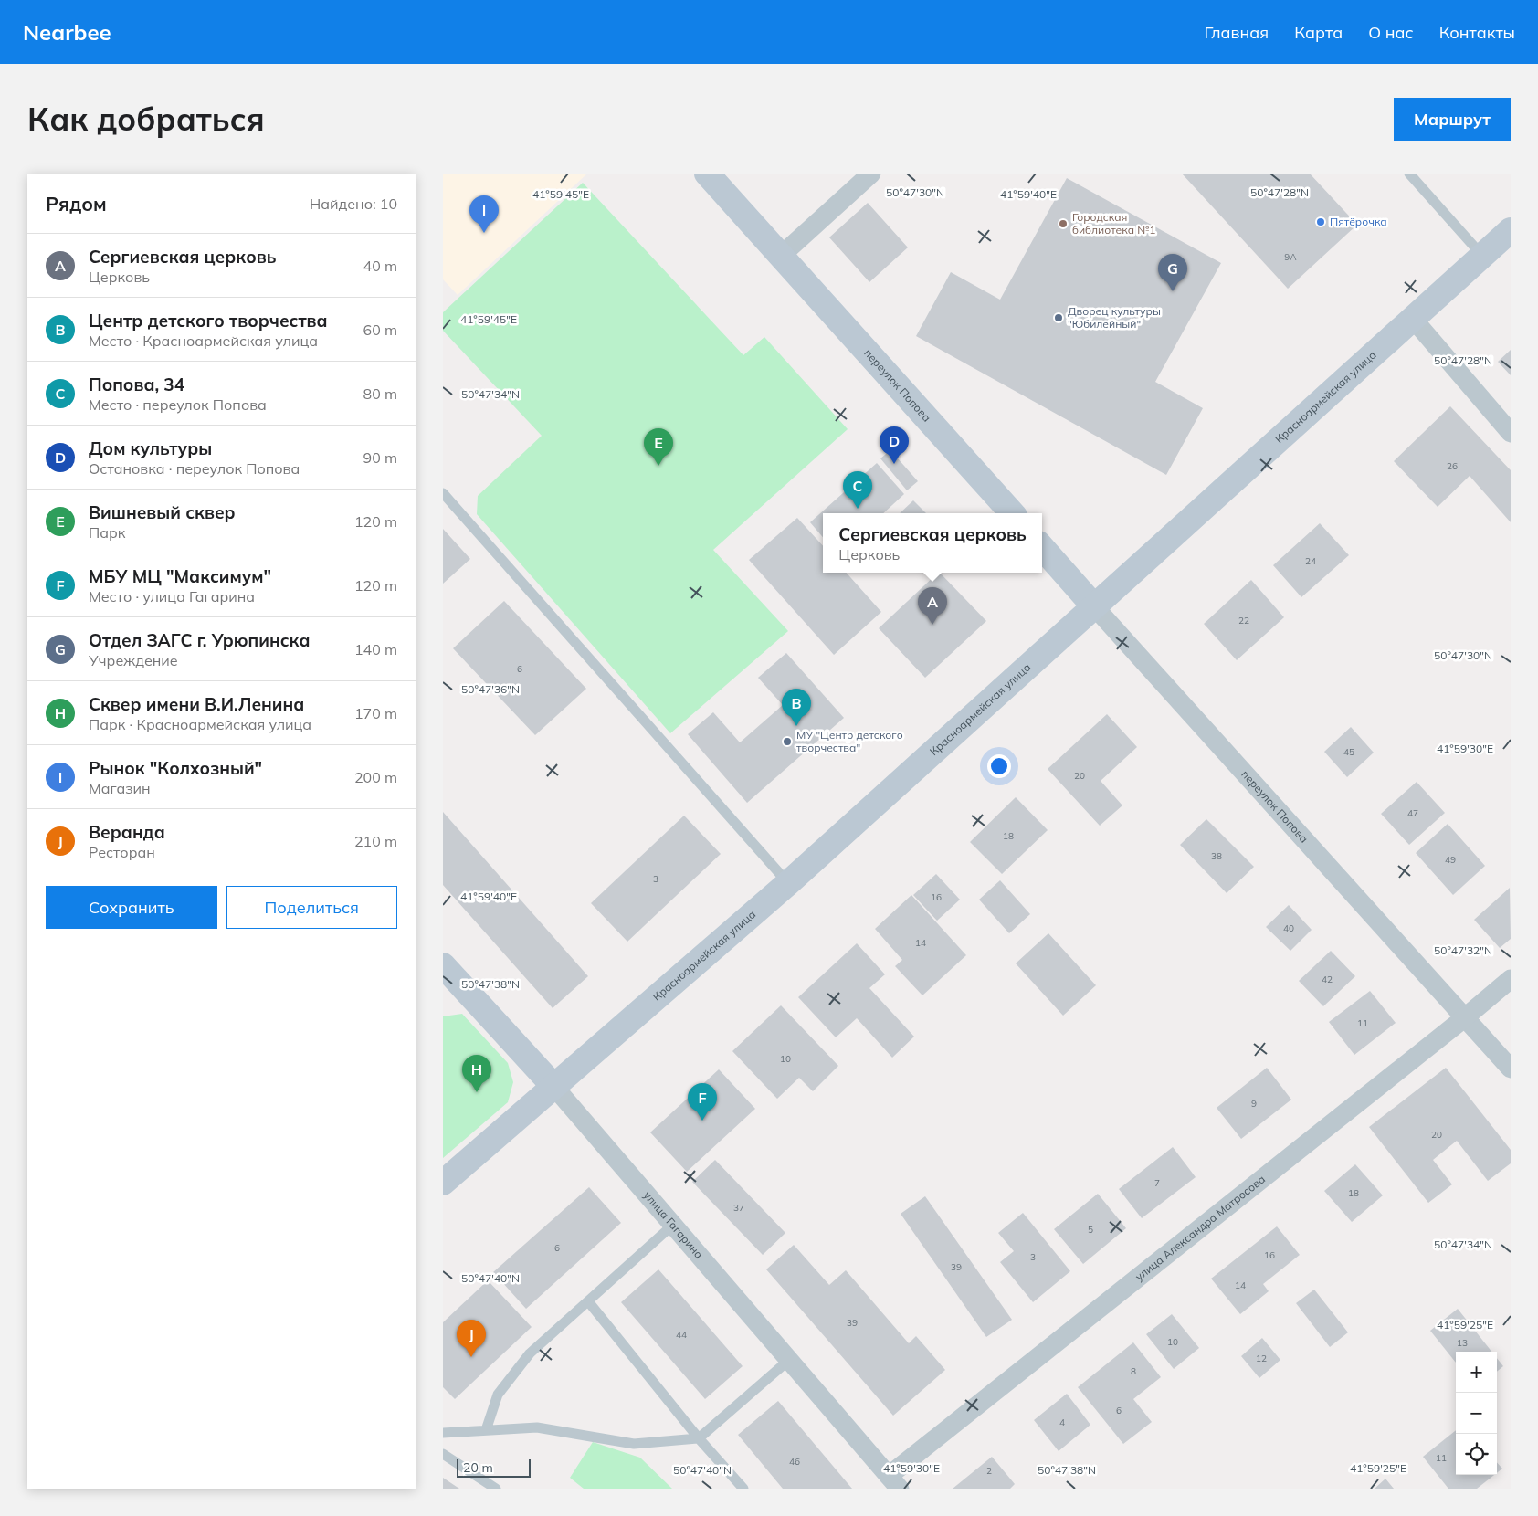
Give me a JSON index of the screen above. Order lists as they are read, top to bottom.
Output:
{
  "streets": {
    "main road": ["переулок Попова", "Красноармейская улица", "улица Гагарина"],
    "street": ["улица Александра Матросова"]
  },
  "crossings": [
    ["переулок Попова", "Красноармейская улица"],
    ["переулок Попова", "улица Александра Матросова"],
    ["Красноармейская улица", "улица Гагарина"],
    ["улица Гагарина", "улица Александра Матросова"]
  ],
  "places": [
    "Пятёрочка",
    "Городская библиотека №1",
    "Дворец культуры \"Юбилейный\"",
    "МУ \"Центр детского творчества\""
  ],
  "house_numbers": [
    "9А",
    "26",
    "24",
    "22",
    "6",
    "45",
    "20",
    "47",
    "18",
    "38",
    "49",
    "3",
    "16",
    "40",
    "14",
    "42",
    "11",
    "10",
    "9",
    "20",
    "7",
    "18",
    "37",
    "5",
    "6",
    "16",
    "3",
    "39",
    "14",
    "39",
    "44",
    "10",
    "13",
    "12",
    "8",
    "6",
    "4",
    "11",
    "46",
    "2"
  ],
  "scale_bar": "20 m",
  "page": {
    "header": "Nearbee",
    "nav": [
      "Главная",
      "Карта",
      "О нас",
      "Контакты"
    ],
    "buttons": [
      "Маршрут",
      ["Сохранить", "Поделиться"]
    ],
    "title": "Как добраться",
    "heading": ["Рядом", "Найдено: 10"],
    "pins": [
      "I",
      "G",
      "D",
      "E",
      "C",
      "A",
      "B",
      "H",
      "F",
      "J"
    ],
    "list": [
      {
        "mark": "A",
        "name": "Сергиевская церковь",
        "note": "Церковь",
        "value": "40 m"
      },
      {
        "mark": "B",
        "name": "Центр детского творчества",
        "note": "Место · Красноармейская улица",
        "value": "60 m"
      },
      {
        "mark": "C",
        "name": "Попова, 34",
        "note": "Место · переулок Попова",
        "value": "80 m"
      },
      {
        "mark": "D",
        "name": "Дом культуры",
        "note": "Остановка · переулок Попова",
        "value": "90 m"
      },
      {
        "mark": "E",
        "name": "Вишневый сквер",
        "note": "Парк",
        "value": "120 m"
      },
      {
        "mark": "F",
        "name": "МБУ МЦ \"Максимум\"",
        "note": "Место · улица Гагарина",
        "value": "120 m"
      },
      {
        "mark": "G",
        "name": "Отдел ЗАГС г. Урюпинска",
        "note": "Учреждение",
        "value": "140 m"
      },
      {
        "mark": "H",
        "name": "Сквер имени В.И.Ленина",
        "note": "Парк · Красноармейская улица",
        "value": "170 m"
      },
      {
        "mark": "I",
        "name": "Рынок \"Колхозный\"",
        "note": "Магазин",
        "value": "200 m"
      },
      {
        "mark": "J",
        "name": "Веранда",
        "note": "Ресторан",
        "value": "210 m"
      }
    ],
    "popup": ["Сергиевская церковь", "Церковь"],
    "map_buttons": ["+", "−"],
    "scale": "20 m"
  },
  "coordinates": [
    "50°47'30\"N",
    "50°47'28\"N",
    "41°59'45\"E",
    "41°59'40\"E",
    "50°47'34\"N",
    "50°47'36\"N",
    "41°59'30\"E",
    "50°47'32\"N",
    "50°47'38\"N",
    "50°47'40\"N",
    "41°59'25\"E"
  ]
}
